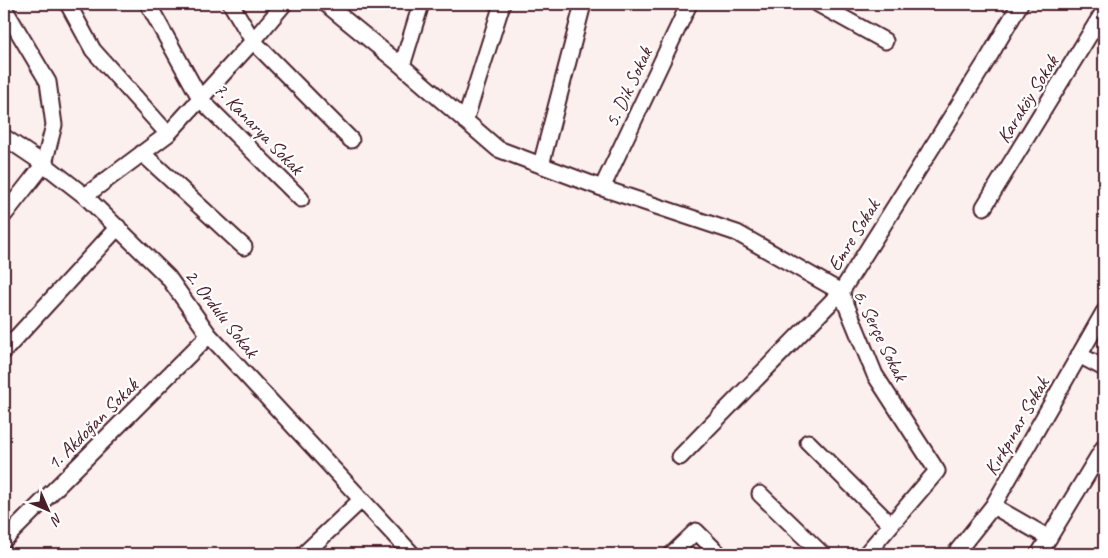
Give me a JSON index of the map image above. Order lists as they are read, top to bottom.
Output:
{
  "streets": {
    "street": [
      "5. Dik Sokak",
      "Karaköy Sokak",
      "7. Kanarya Sokak",
      "Emre Sokak",
      "2. Ordulu Sokak",
      "6. Serçe Sokak",
      "1. Akdoğan Sokak",
      "Kırkpınar Sokak"
    ]
  },
  "crossings": [
    ["5. Dik Sokak", "6. Serçe Sokak"],
    ["Emre Sokak", "6. Serçe Sokak"],
    ["2. Ordulu Sokak", "1. Akdoğan Sokak"]
  ],
  "north": "bottom right"
}
